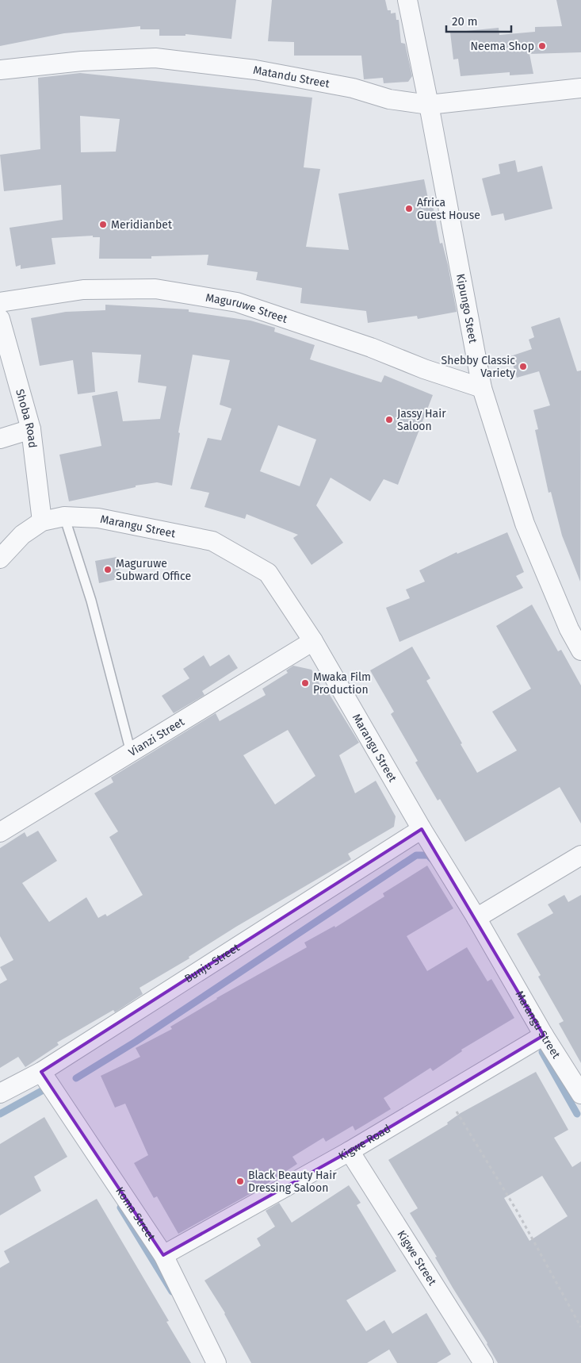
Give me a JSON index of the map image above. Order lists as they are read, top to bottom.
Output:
{
  "streets": {
    "street": [
      "Matandu Street",
      "Maguruwe Street",
      "Kipungo Steet",
      "Shoba Road",
      "Marangu Street",
      "Vianzi Street",
      "Bunju Street",
      "Kigwe Road",
      "Koma Street",
      "Kigwe Street"
    ]
  },
  "crossings": [
    ["Matandu Street", "Kipungo Steet"],
    ["Maguruwe Street", "Kipungo Steet"],
    ["Shoba Road", "Marangu Street"],
    ["Marangu Street", "Vianzi Street"],
    ["Marangu Street", "Bunju Street"],
    ["Marangu Street", "Kigwe Road"],
    ["Bunju Street", "Koma Street"],
    ["Kigwe Road", "Koma Street"],
    ["Kigwe Road", "Kigwe Street"]
  ],
  "places": [
    "Neema Shop",
    "Africa Guest House",
    "Meridianbet",
    "Shebby Classic Variety",
    "Jassy Hair Saloon",
    "Maguruwe Subward Office",
    "Mwaka Film Production",
    "Black Beauty Hair Dressing Saloon"
  ],
  "scale_bar": "20 m"
}
